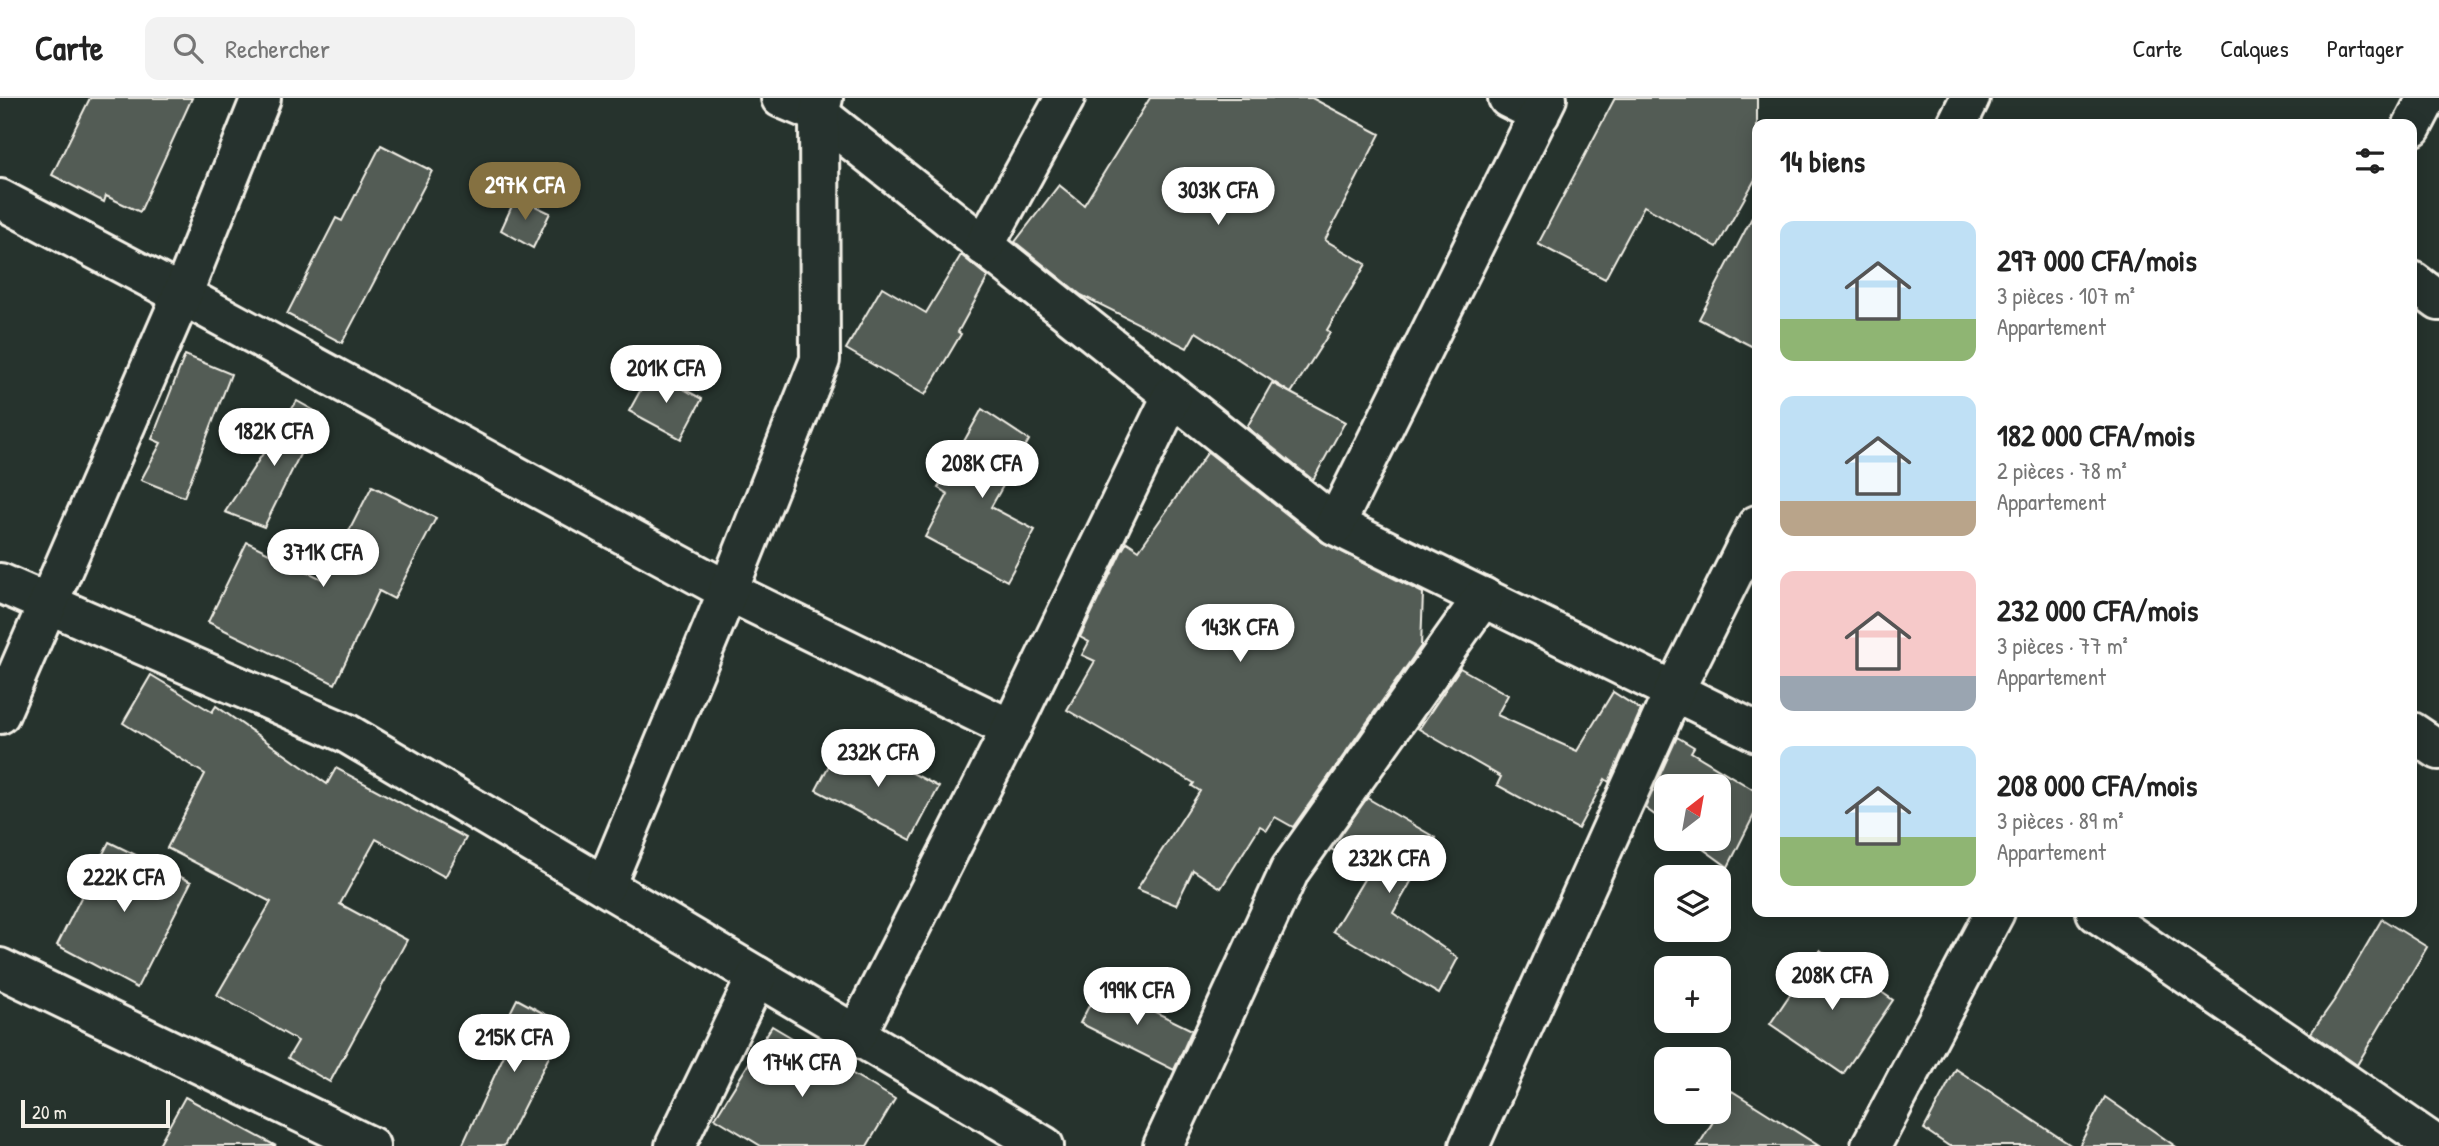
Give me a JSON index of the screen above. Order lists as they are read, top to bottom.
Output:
{
  "scale_bar": "20 m",
  "north": "top right",
  "page": {
    "header": "Carte",
    "search": "Rechercher",
    "nav": ["Carte", "Calques", "Partager"],
    "heading": "14 biens",
    "price": [
      "297K CFA",
      "303K CFA",
      "201K CFA",
      "182K CFA",
      "208K CFA",
      "371K CFA",
      "143K CFA",
      "232K CFA",
      "232K CFA",
      "222K CFA",
      "208K CFA",
      "199K CFA",
      "215K CFA",
      "174K CFA"
    ],
    "list": [
      {
        "name": "297 000 CFA/mois",
        "note": "3 pièces · 107 m² · Appartement"
      },
      {
        "name": "182 000 CFA/mois",
        "note": "2 pièces · 78 m² · Appartement"
      },
      {
        "name": "232 000 CFA/mois",
        "note": "3 pièces · 77 m² · Appartement"
      },
      {
        "name": "208 000 CFA/mois",
        "note": "3 pièces · 89 m² · Appartement"
      }
    ],
    "map_buttons": ["+", "−"],
    "scale": "20 m"
  }
}
